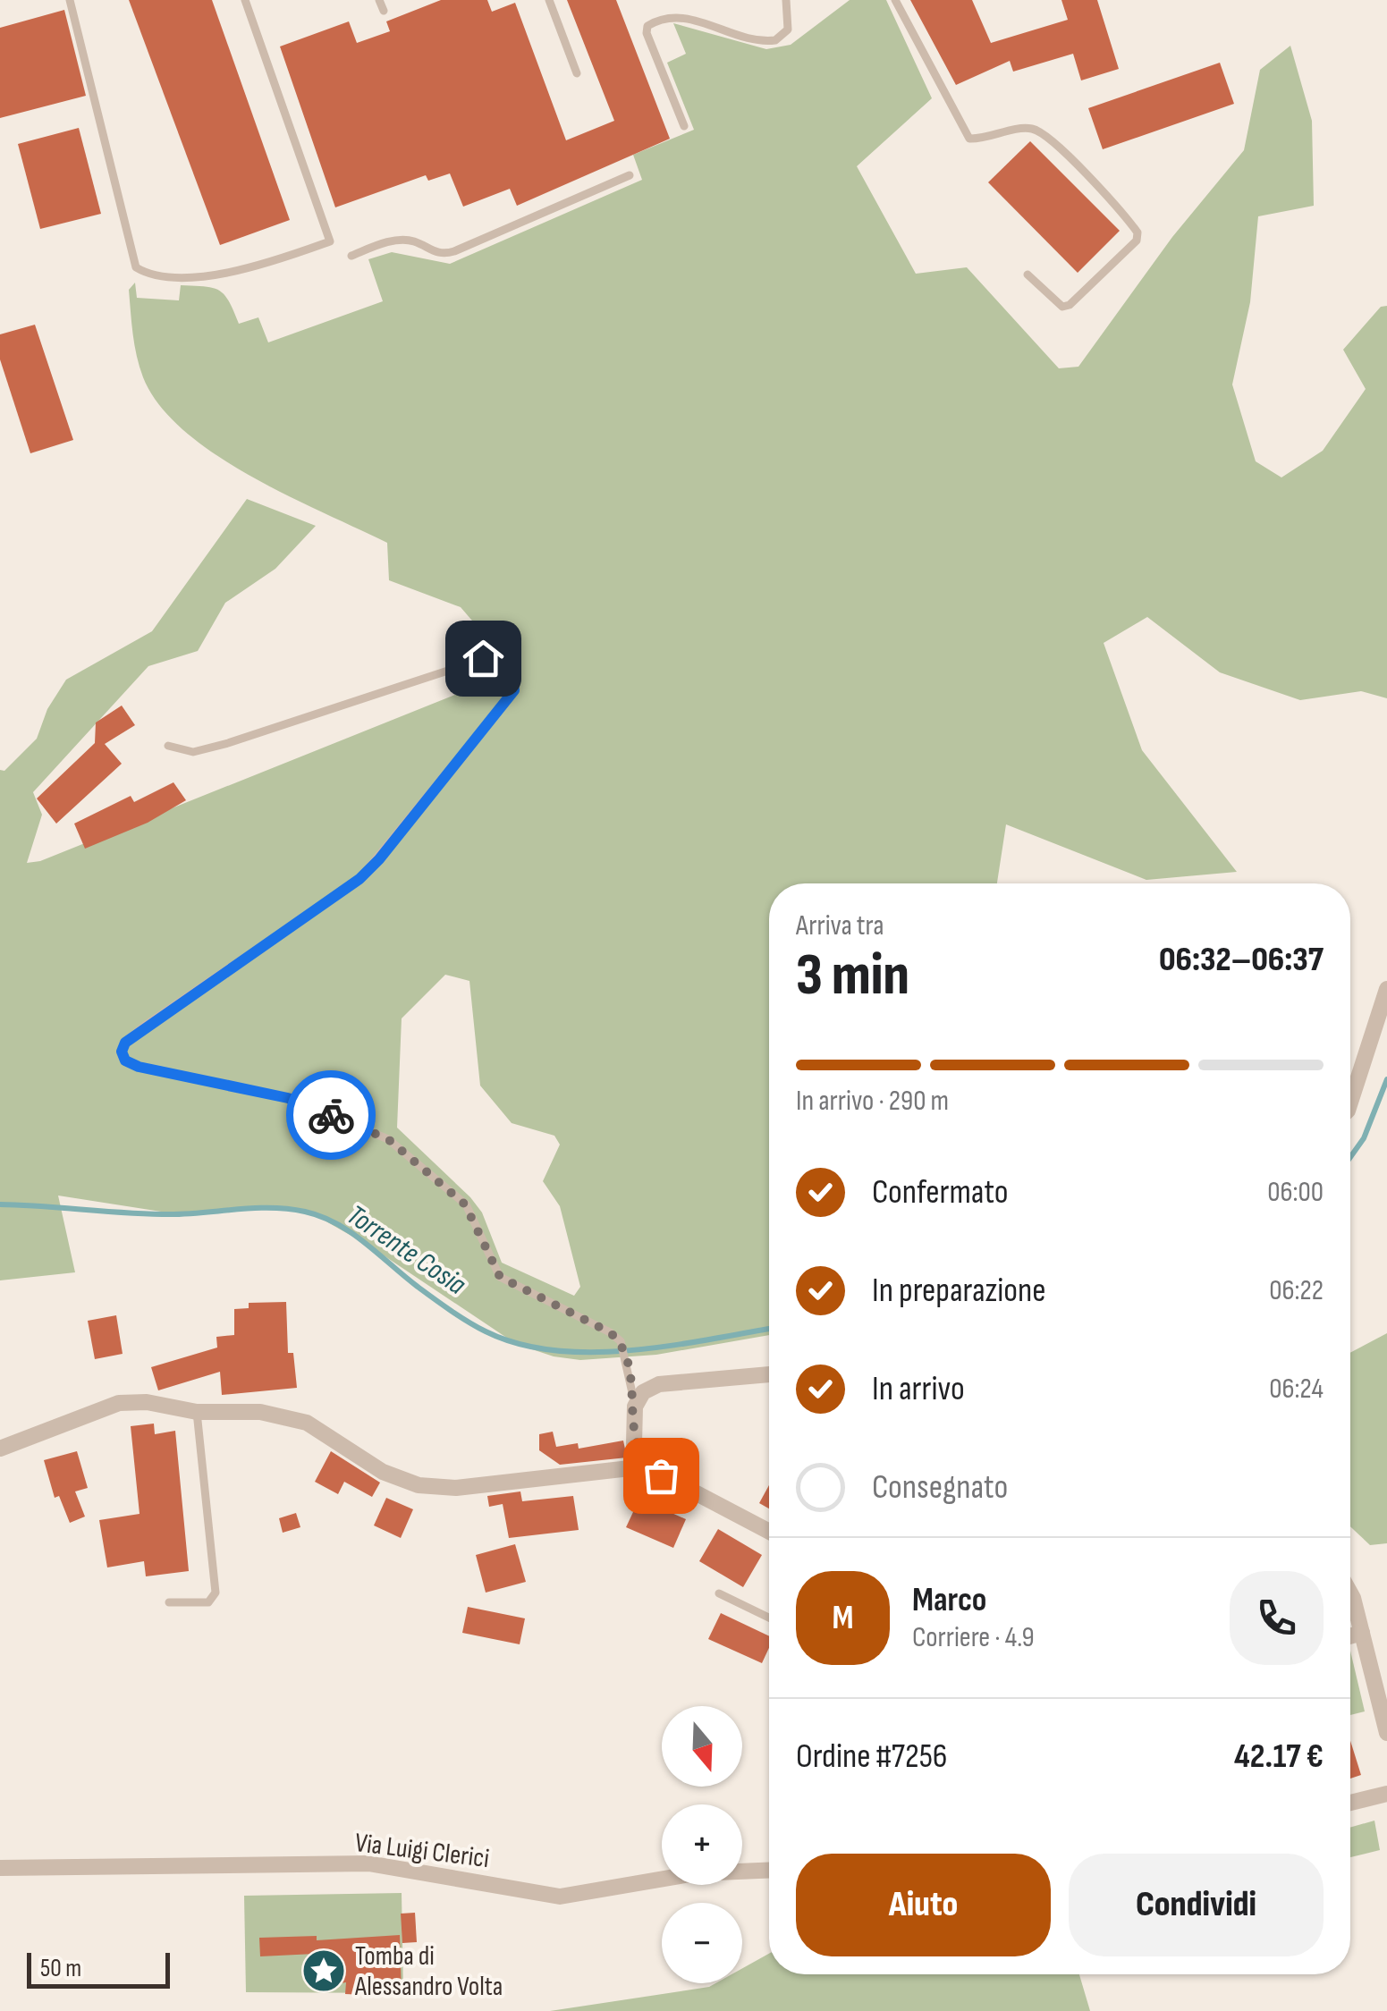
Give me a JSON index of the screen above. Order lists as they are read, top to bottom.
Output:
{
  "streets": {
    "street": ["Via Luigi Clerici"]
  },
  "water": ["Torrente Cosia"],
  "places": {
    "place": ["Tomba di Alessandro Volta"]
  },
  "scale_bar": "50 m",
  "north": "bottom",
  "page": {
    "heading": ["3 min", "Arriva tra", "06:32–06:37"],
    "panel": [
      "Marco",
      "Corriere · 4.9",
      "Ordine #7256",
      "42.17 €"
    ],
    "bar": "In arrivo · 290 m",
    "list": [
      ["Confermato", "06:00"],
      ["In preparazione", "06:22"],
      ["In arrivo", "06:24"],
      "Consegnato"
    ],
    "round": "M",
    "map_buttons": ["+", "−"],
    "buttons": ["Aiuto", "Condividi"],
    "scale": "50 m"
  }
}
